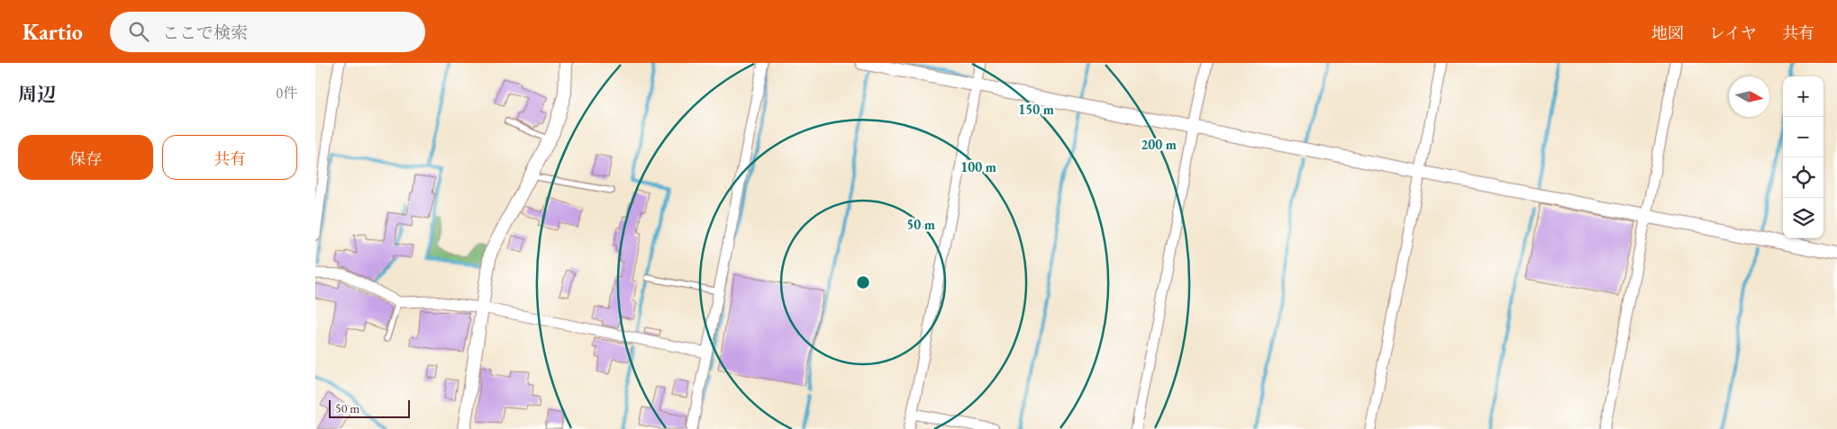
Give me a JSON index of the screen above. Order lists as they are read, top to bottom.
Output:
{
  "scale_bar": "50 m",
  "north": "right",
  "page": {
    "header": "Kartio",
    "search": "ここで検索",
    "nav": ["地図", "レイヤ", "共有"],
    "heading": ["周辺", "0件"],
    "map_buttons": ["+", "−"],
    "buttons": ["保存", "共有"],
    "scale": "50 m"
  },
  "rings": [
    "150 m",
    "200 m",
    "100 m",
    "50 m"
  ]
}
